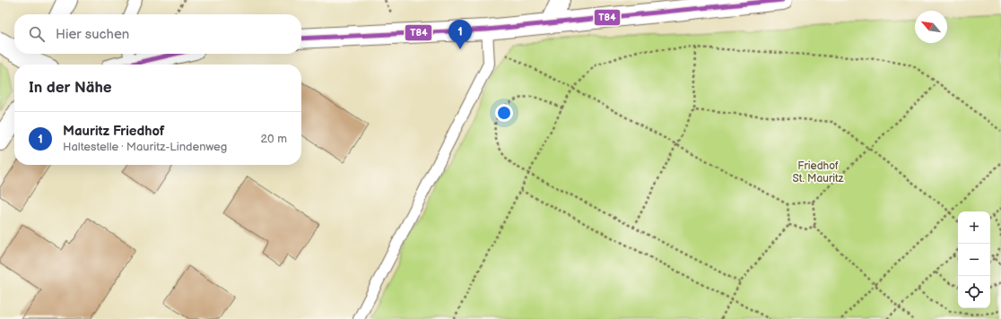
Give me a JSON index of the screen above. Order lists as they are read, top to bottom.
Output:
{
  "parks": ["Friedhof St. Mauritz"],
  "lines": ["transit line T84"],
  "north": "top left",
  "page": {
    "search": "Hier suchen",
    "pins": "1",
    "heading": "In der Nähe",
    "list": [
      {
        "mark": "1",
        "name": "Mauritz Friedhof",
        "note": "Haltestelle · Mauritz-Lindenweg",
        "value": "20 m"
      }
    ],
    "map_buttons": ["+", "−"]
  }
}
